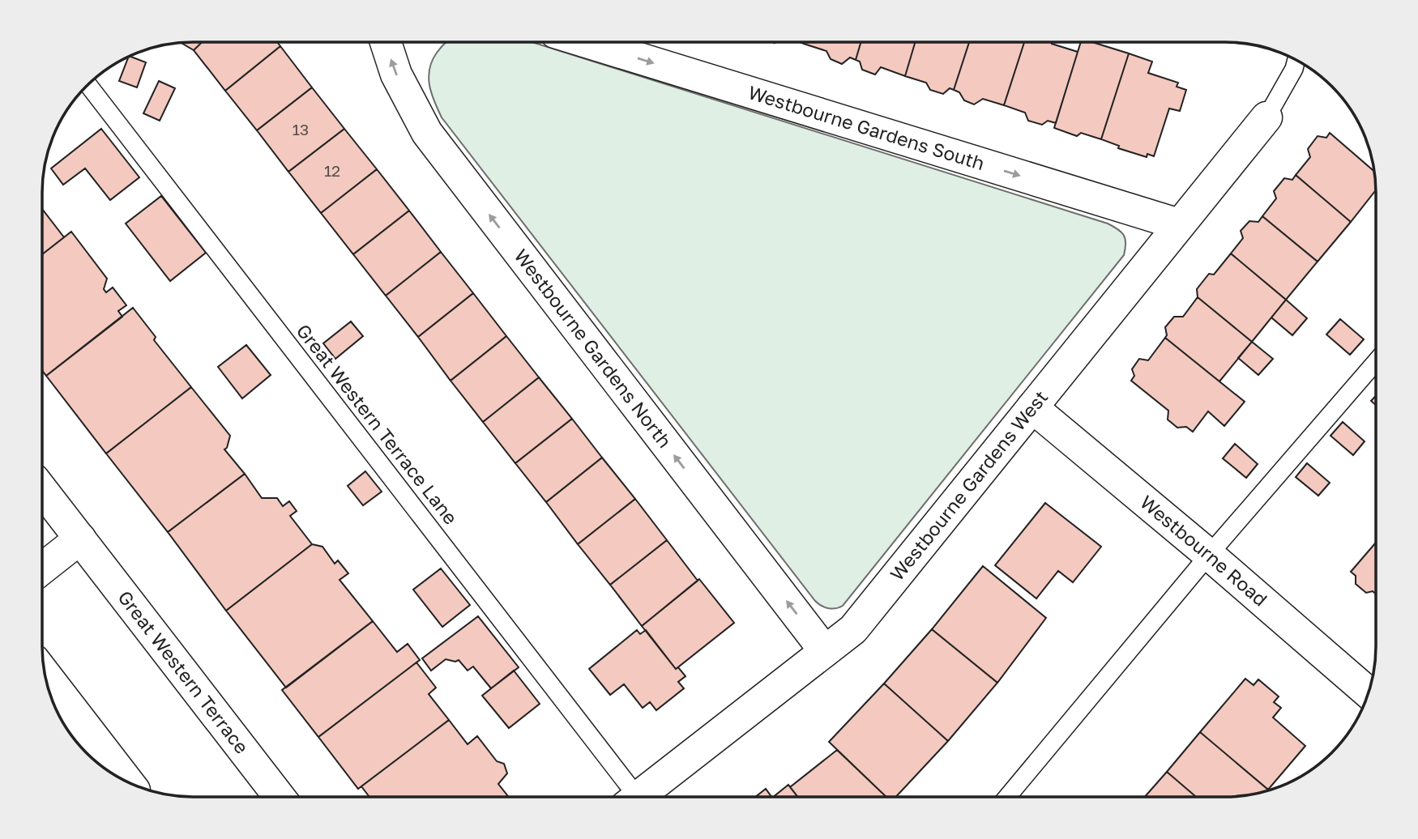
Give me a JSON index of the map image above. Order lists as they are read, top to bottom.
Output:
{
  "streets": {
    "street": [
      "Westbourne Gardens South",
      "Westbourne Gardens North",
      "Westbourne Gardens West",
      "Westbourne Road",
      "Great Western Terrace"
    ],
    "lane": ["Great Western Terrace Lane"]
  },
  "crossings": [
    ["Westbourne Gardens South", "Westbourne Gardens West"],
    ["Westbourne Gardens North", "Westbourne Gardens West"],
    ["Westbourne Gardens West", "Westbourne Road"]
  ],
  "one_way": ["Westbourne Gardens South", "Westbourne Gardens North"],
  "house_numbers": ["13", "12"]
}
